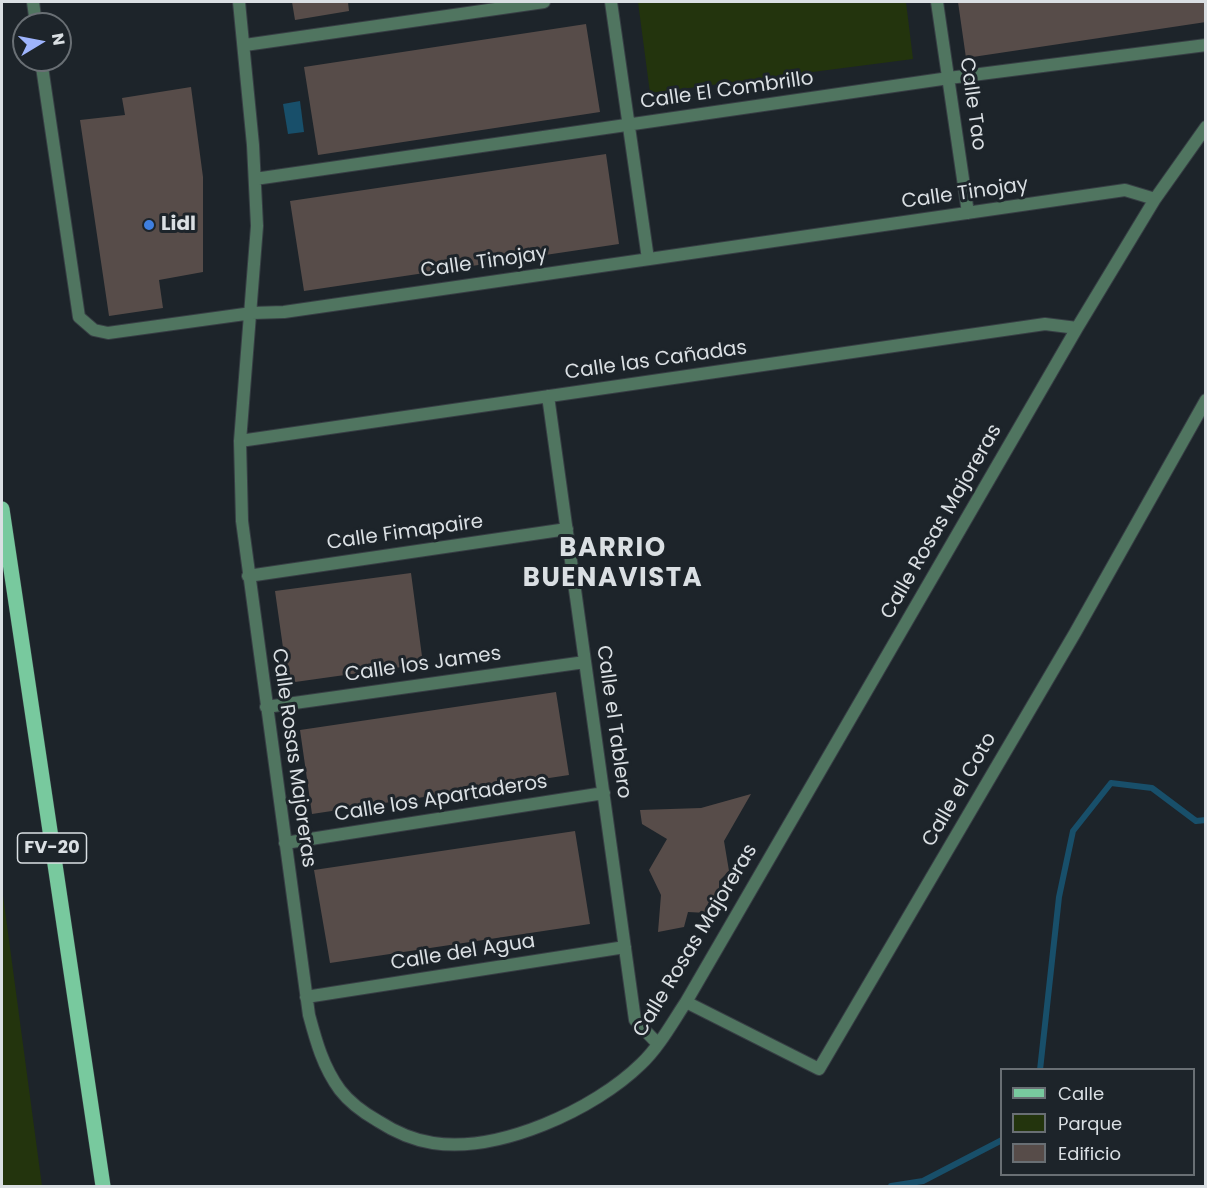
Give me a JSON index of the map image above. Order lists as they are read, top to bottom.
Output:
{
  "streets": {
    "main road": ["FV-20"],
    "street": [
      "Calle El Combrillo",
      "Calle Tao",
      "Calle Tinojay",
      "Calle las Cañadas",
      "Calle Rosas Majoreras",
      "Calle Fimapaire",
      "Calle los James",
      "Calle el Tablero",
      "Calle el Coto",
      "Calle los Apartaderos",
      "Calle del Agua"
    ]
  },
  "crossings": [
    ["Calle El Combrillo", "Calle Tao"],
    ["Calle El Combrillo", "Calle Rosas Majoreras"],
    ["Calle Tao", "Calle Tinojay"],
    ["Calle Tinojay", "Calle Rosas Majoreras"],
    ["Calle las Cañadas", "Calle Rosas Majoreras"],
    ["Calle las Cañadas", "Calle el Tablero"],
    ["Calle Rosas Majoreras", "Calle Fimapaire"],
    ["Calle Rosas Majoreras", "Calle los James"],
    ["Calle Rosas Majoreras", "Calle el Tablero"],
    ["Calle Rosas Majoreras", "Calle el Coto"],
    ["Calle Rosas Majoreras", "Calle los Apartaderos"],
    ["Calle Rosas Majoreras", "Calle del Agua"],
    ["Calle Fimapaire", "Calle el Tablero"],
    ["Calle los James", "Calle el Tablero"],
    ["Calle el Tablero", "Calle los Apartaderos"],
    ["Calle el Tablero", "Calle del Agua"]
  ],
  "districts": ["BARRIO BUENAVISTA"],
  "places": ["Lidl"],
  "legend": ["Calle", "Parque", "Edificio"],
  "north": "right"
}
